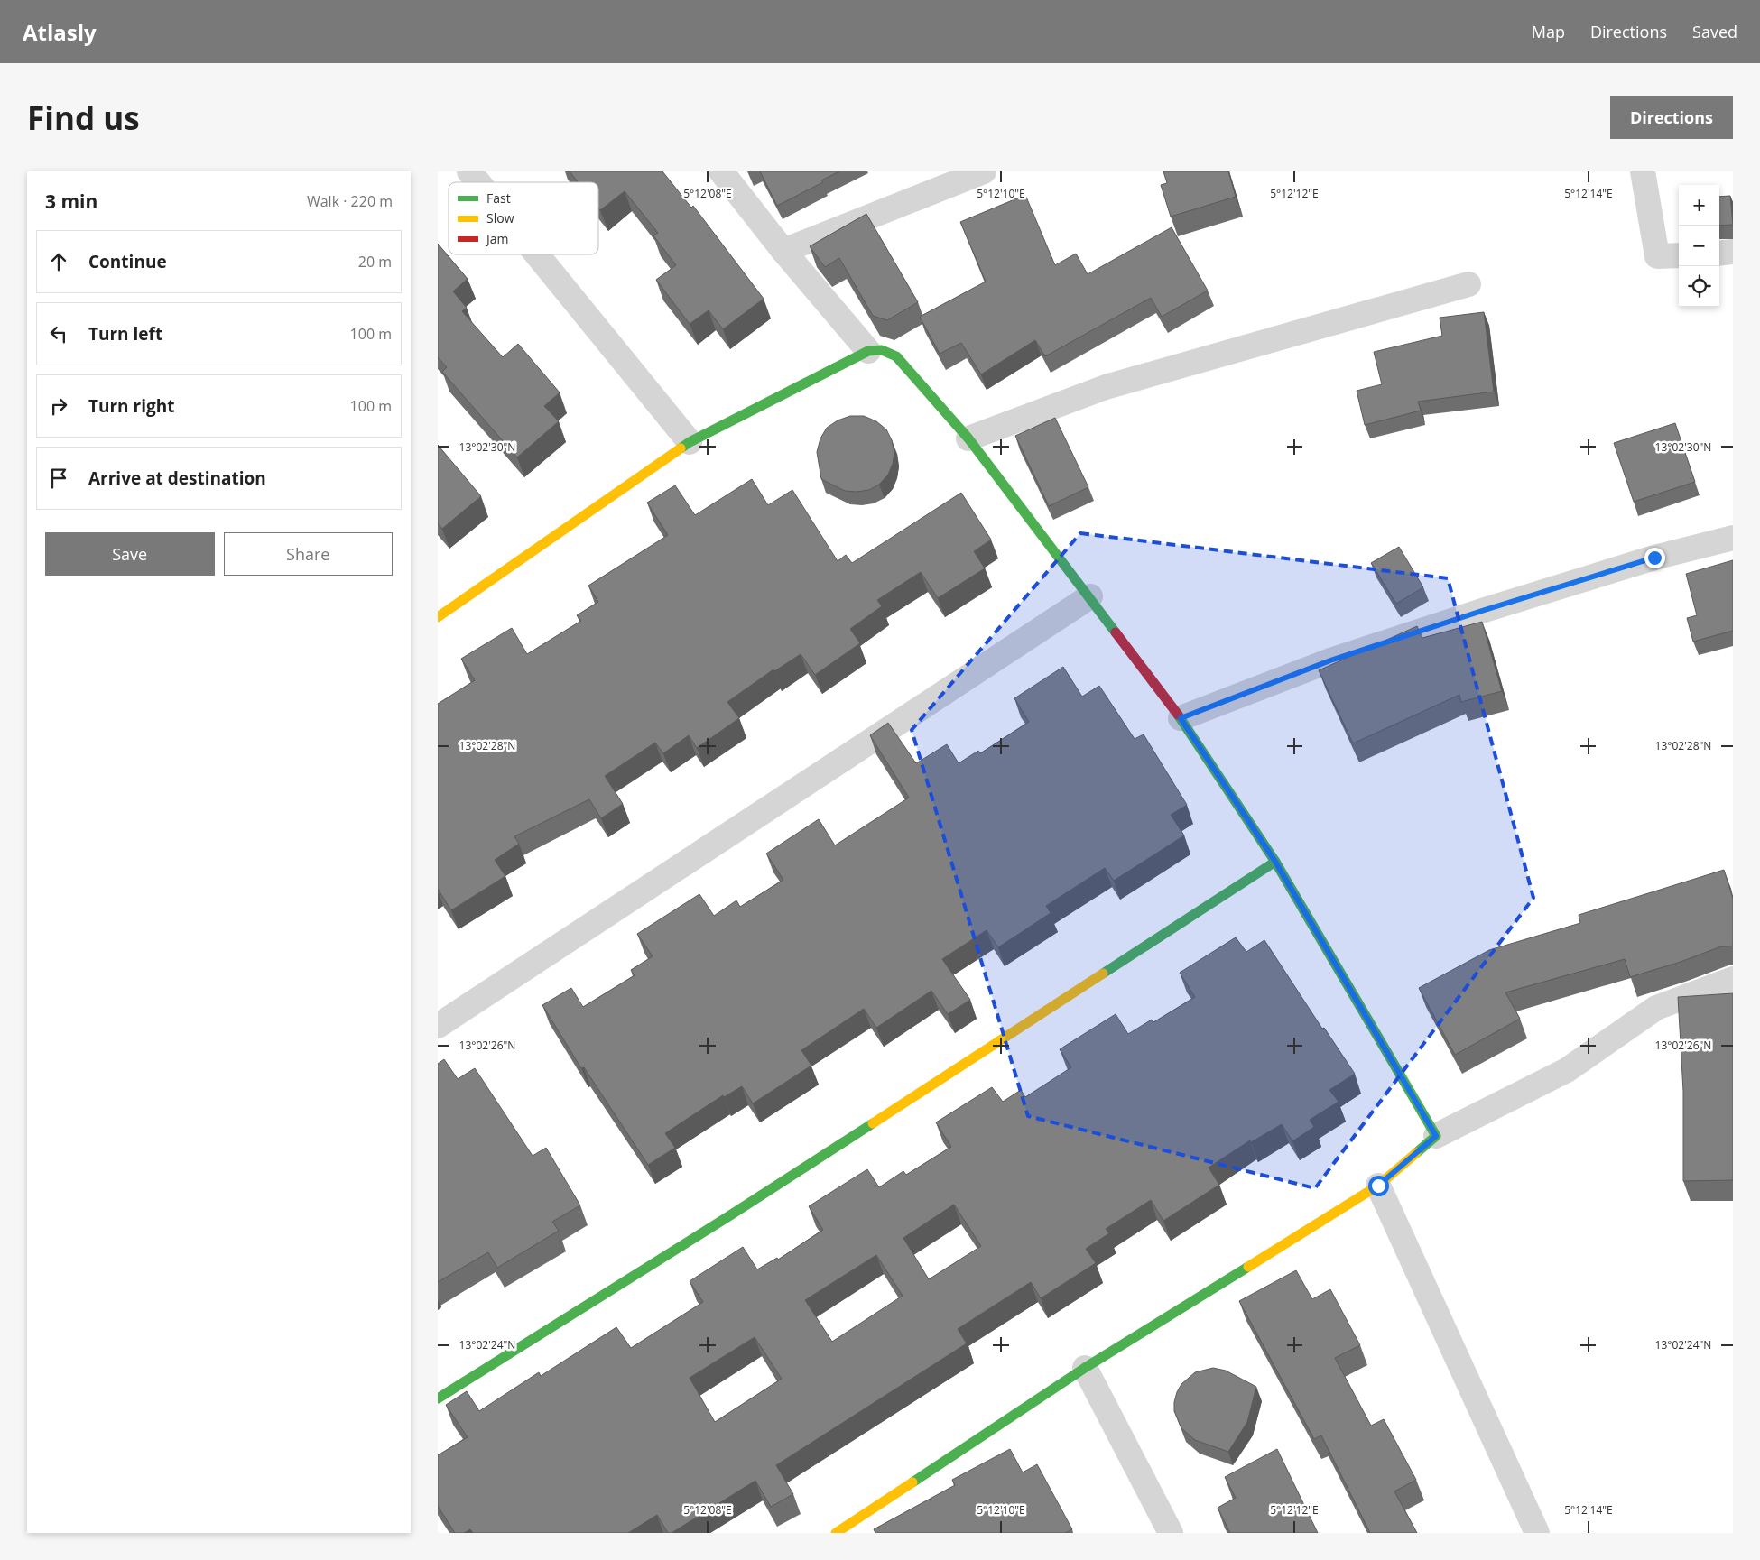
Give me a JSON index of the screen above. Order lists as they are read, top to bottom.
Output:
{
  "legend": ["Fast", "Slow", "Jam"],
  "page": {
    "header": "Atlasly",
    "nav": ["Map", "Directions", "Saved"],
    "buttons": [
      "Directions",
      ["Save", "Share"]
    ],
    "title": "Find us",
    "heading": ["3 min", "Walk · 220 m"],
    "map_buttons": ["+", "−"],
    "list": [
      ["Continue", "20 m"],
      ["Turn left", "100 m"],
      ["Turn right", "100 m"],
      "Arrive at destination"
    ]
  },
  "coordinates": [
    "5°12'08\"E",
    "5°12'10\"E",
    "5°12'12\"E",
    "5°12'14\"E",
    "13°02'30\"N",
    "13°02'28\"N",
    "13°02'26\"N",
    "13°02'24\"N"
  ]
}
